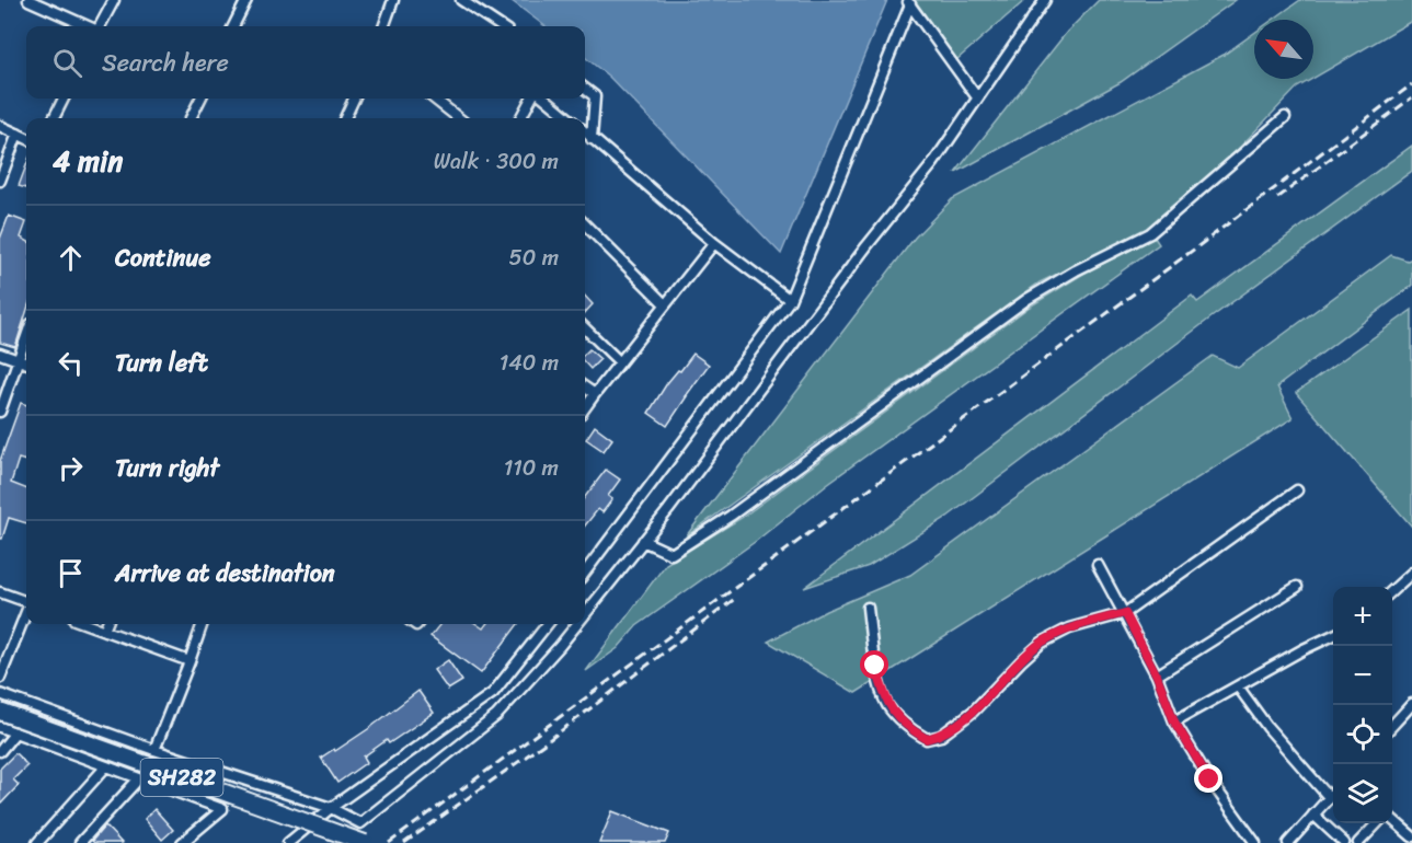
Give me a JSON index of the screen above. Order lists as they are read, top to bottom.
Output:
{
  "streets": {
    "main road": ["SH282"]
  },
  "north": "top left",
  "page": {
    "search": "Search here",
    "heading": ["4 min", "Walk · 300 m"],
    "list": [
      ["Continue", "50 m"],
      ["Turn left", "140 m"],
      ["Turn right", "110 m"],
      "Arrive at destination"
    ],
    "map_buttons": ["+", "−"]
  }
}
